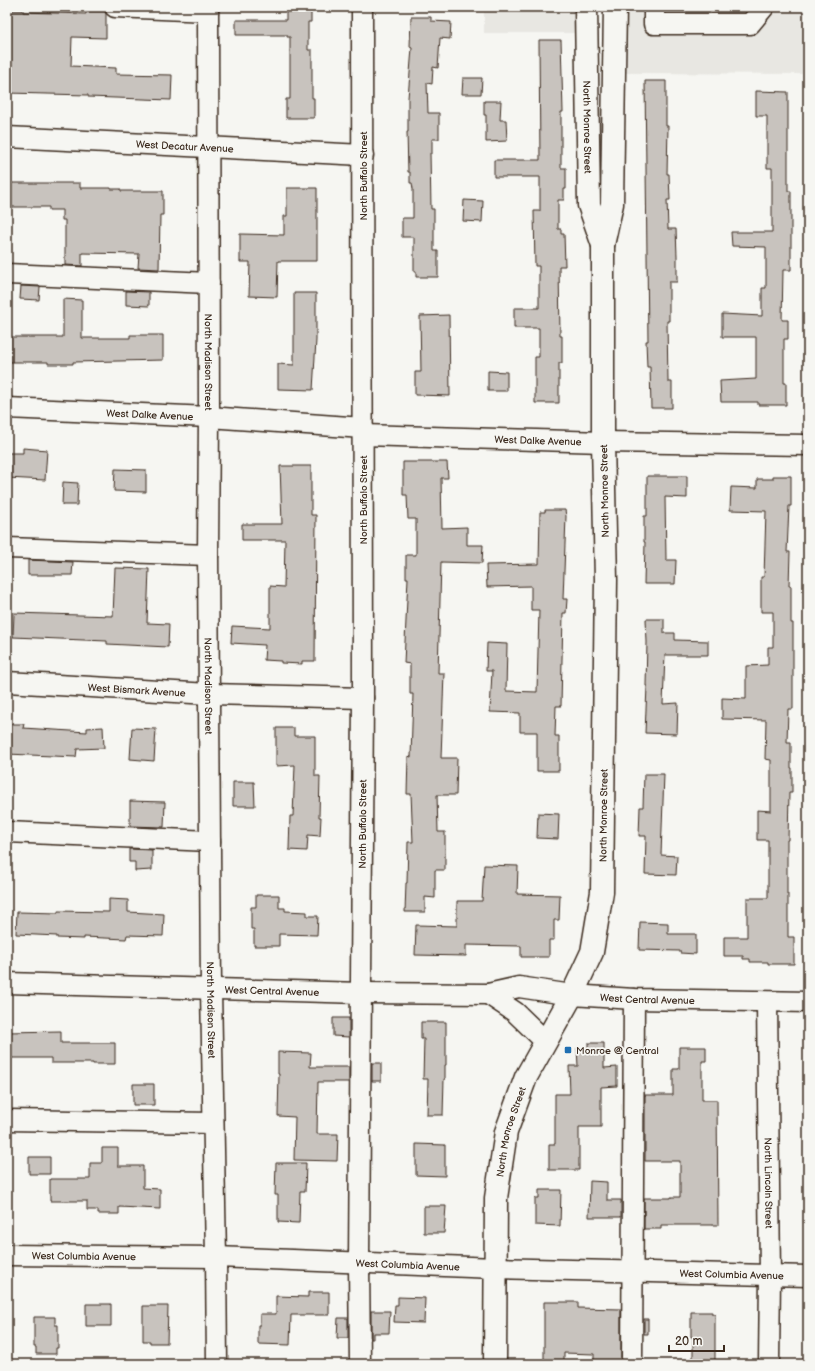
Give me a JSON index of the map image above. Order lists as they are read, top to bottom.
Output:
{
  "streets": {
    "main road": ["North Monroe Street"],
    "street": [
      "West Decatur Avenue",
      "North Buffalo Street",
      "North Madison Street",
      "West Dalke Avenue",
      "West Bismark Avenue",
      "West Central Avenue",
      "North Lincoln Street",
      "West Columbia Avenue"
    ]
  },
  "crossings": [
    ["North Monroe Street", "West Dalke Avenue"],
    ["North Monroe Street", "West Central Avenue"],
    ["North Monroe Street", "West Columbia Avenue"],
    ["West Decatur Avenue", "North Buffalo Street"],
    ["West Decatur Avenue", "North Madison Street"],
    ["North Buffalo Street", "West Dalke Avenue"],
    ["North Buffalo Street", "West Bismark Avenue"],
    ["North Buffalo Street", "West Central Avenue"],
    ["North Buffalo Street", "West Columbia Avenue"],
    ["North Madison Street", "West Dalke Avenue"],
    ["North Madison Street", "West Bismark Avenue"],
    ["North Madison Street", "West Central Avenue"],
    ["North Madison Street", "West Columbia Avenue"],
    ["West Central Avenue", "North Lincoln Street"],
    ["North Lincoln Street", "West Columbia Avenue"]
  ],
  "places": {
    "transit": ["Monroe @ Central"]
  },
  "scale_bar": "20 m"
}
